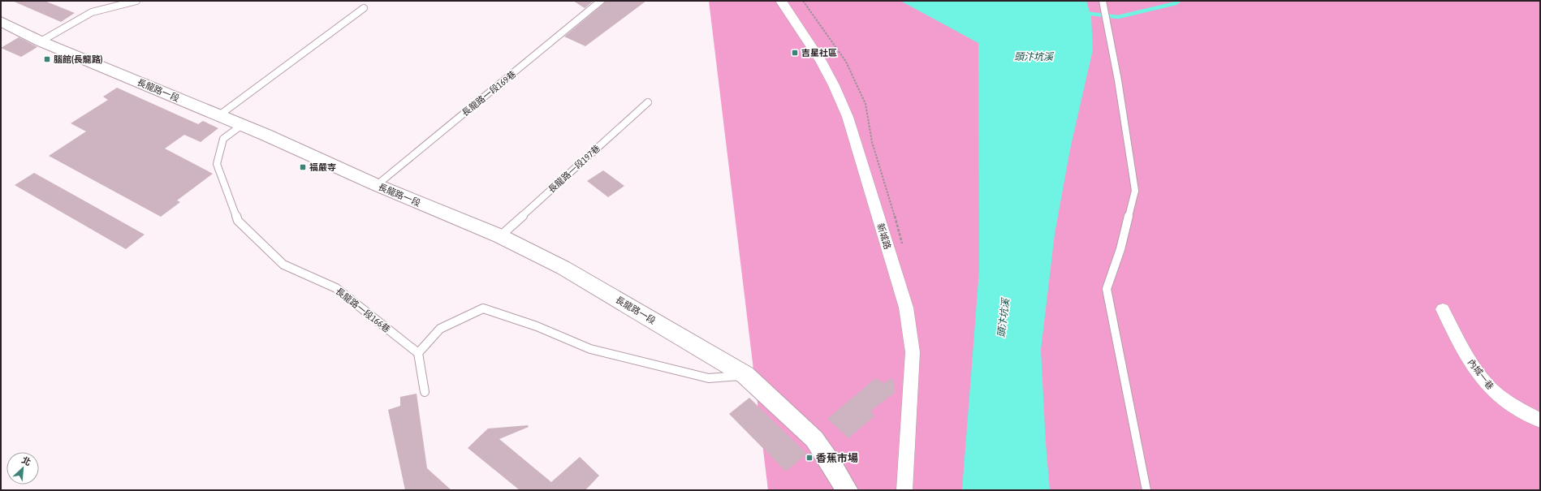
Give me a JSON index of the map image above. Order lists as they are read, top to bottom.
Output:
{
  "streets": {
    "main road": ["長龍路一段"],
    "street": ["新城路", "內城一巷"],
    "lane": ["長龍路一段169巷", "長龍路一段197巷", "長龍路一段166巷"]
  },
  "crossings": [
    ["長龍路一段", "長龍路一段169巷"],
    ["長龍路一段", "長龍路一段197巷"],
    ["長龍路一段", "長龍路一段166巷"]
  ],
  "water": ["頭汴坑溪"],
  "places": {
    "transit": [
      "吉星社區",
      "腦館(長龍路)",
      "福嚴寺",
      "香蕉市場"
    ]
  },
  "north": "top right"
}
